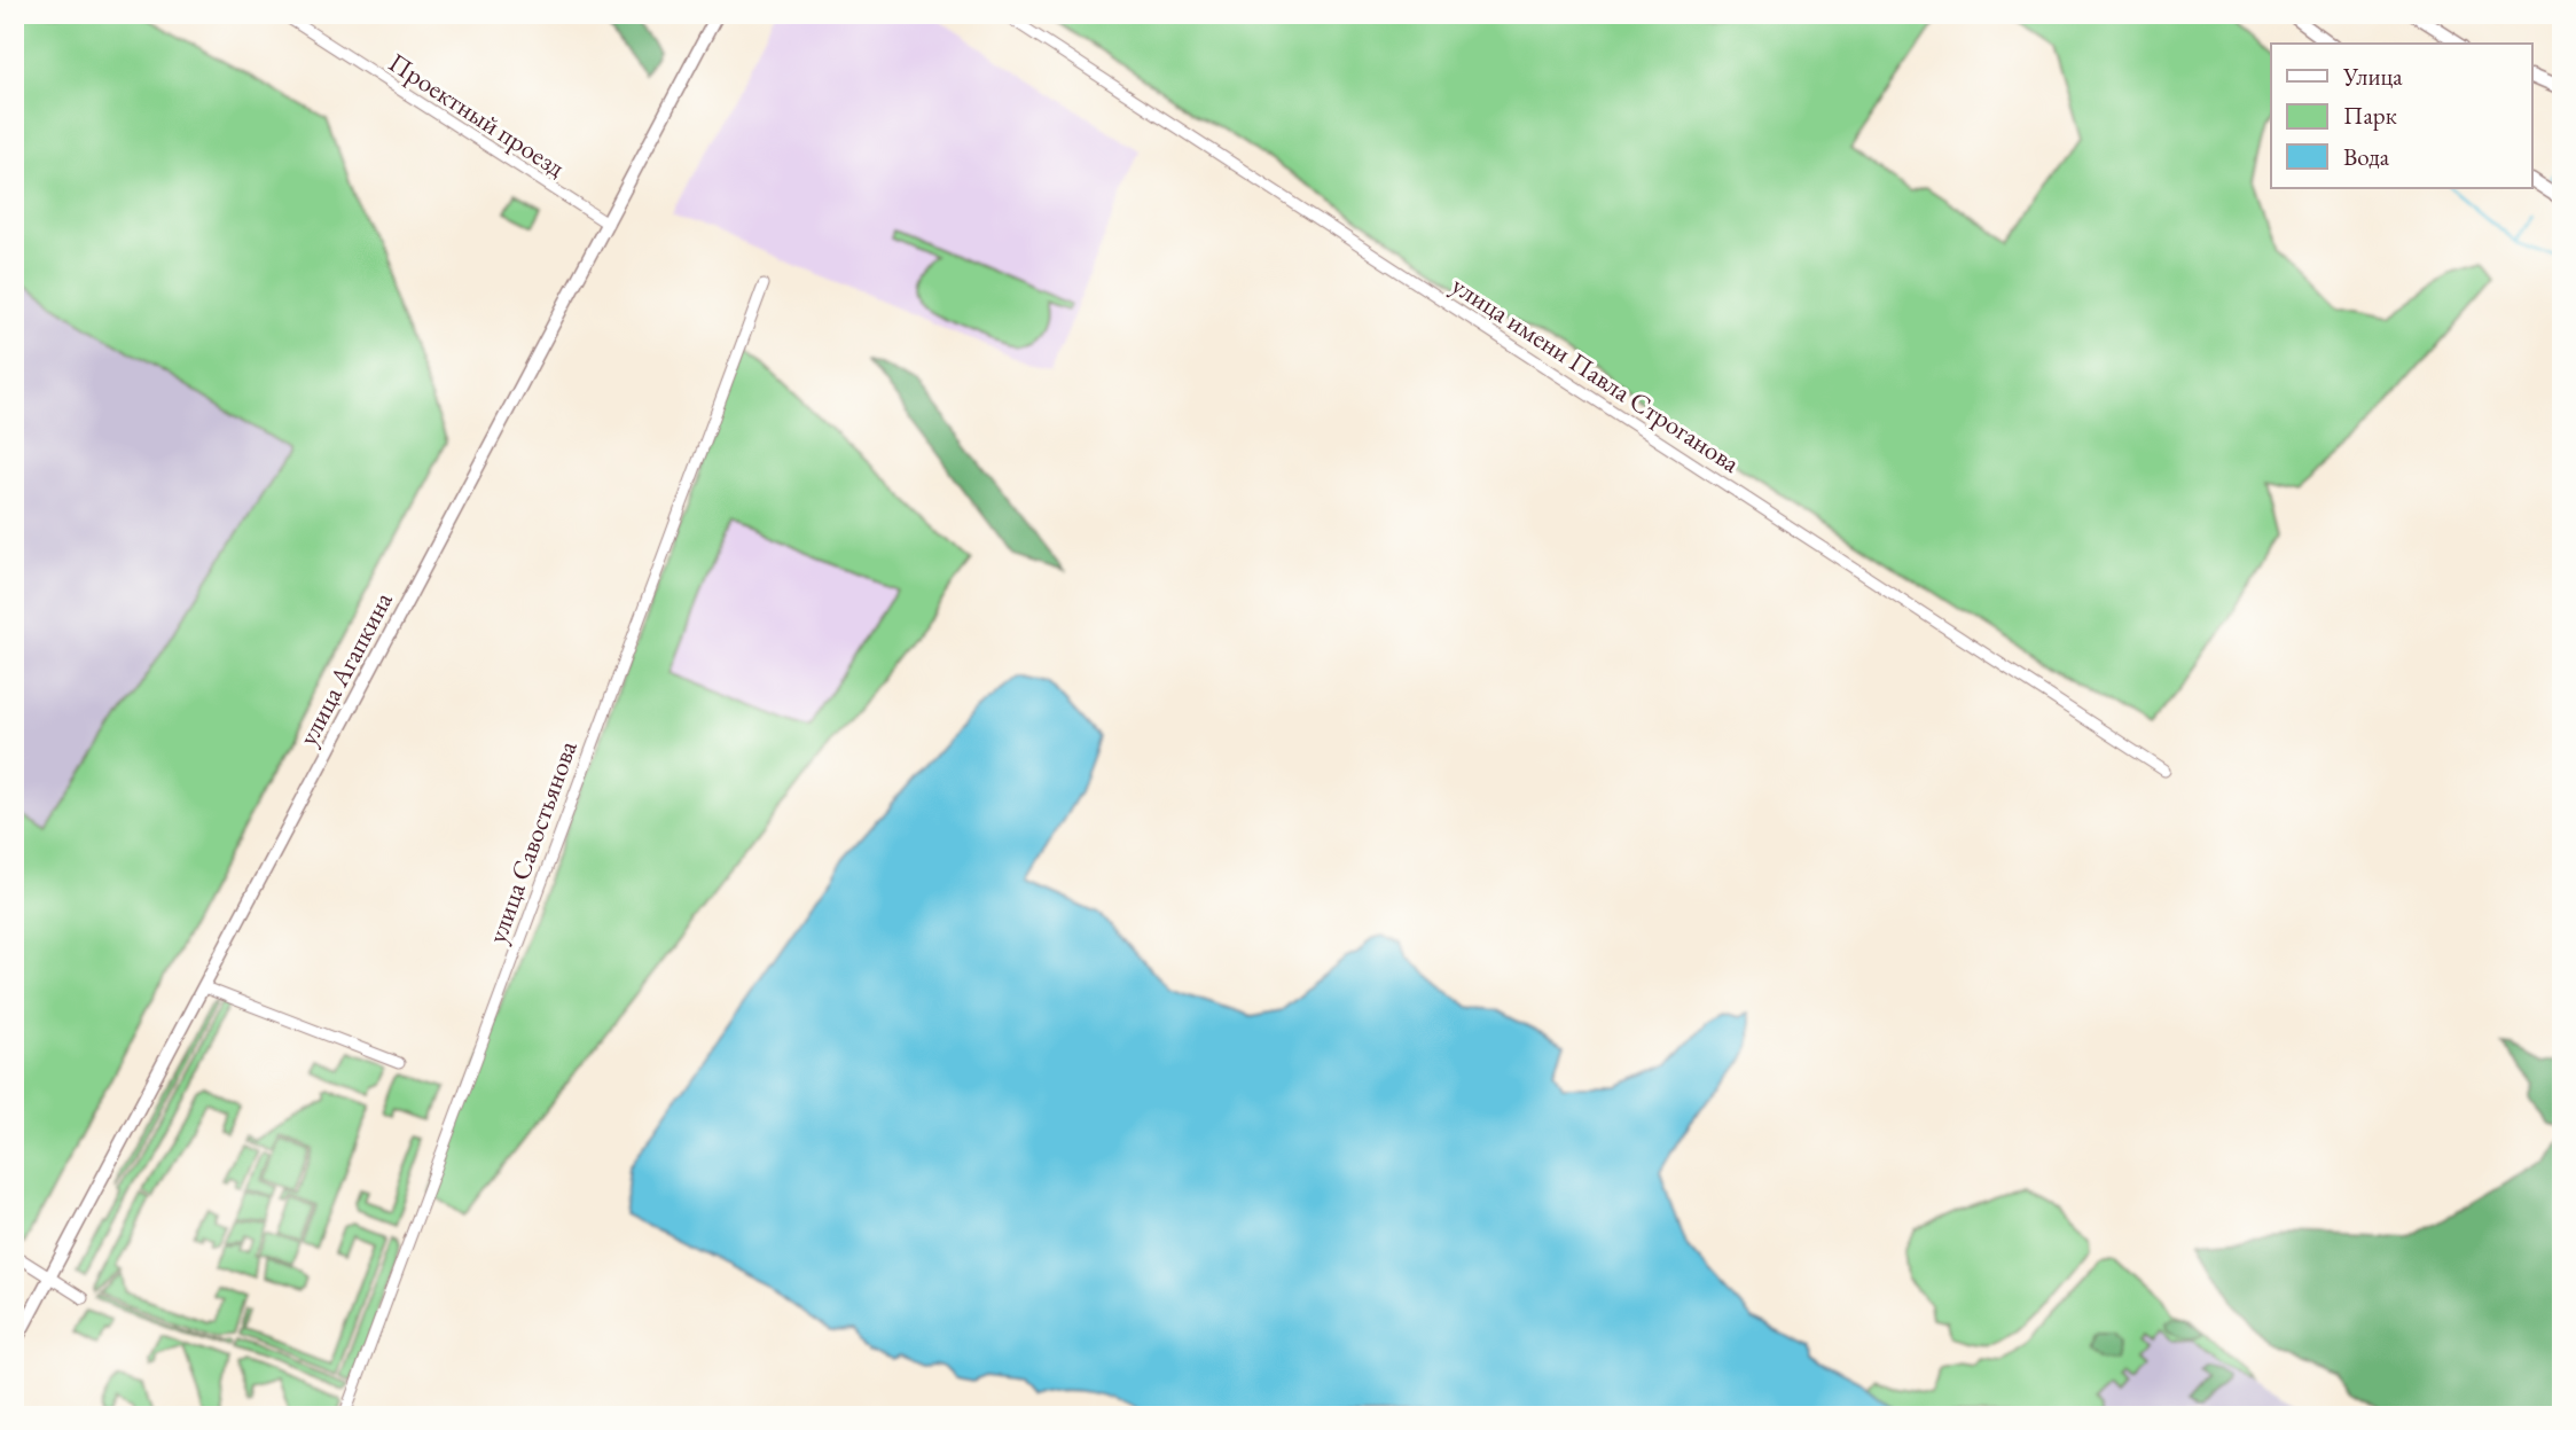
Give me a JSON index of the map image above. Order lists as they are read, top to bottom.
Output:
{
  "streets": {
    "main road": ["улица Агапкина"],
    "street": ["Проектный проезд", "улица имени Павла Строганова", "улица Савостьянова"]
  },
  "crossings": [
    ["Проектный проезд", "улица Агапкина"]
  ],
  "legend": ["Улица", "Парк", "Вода"]
}
